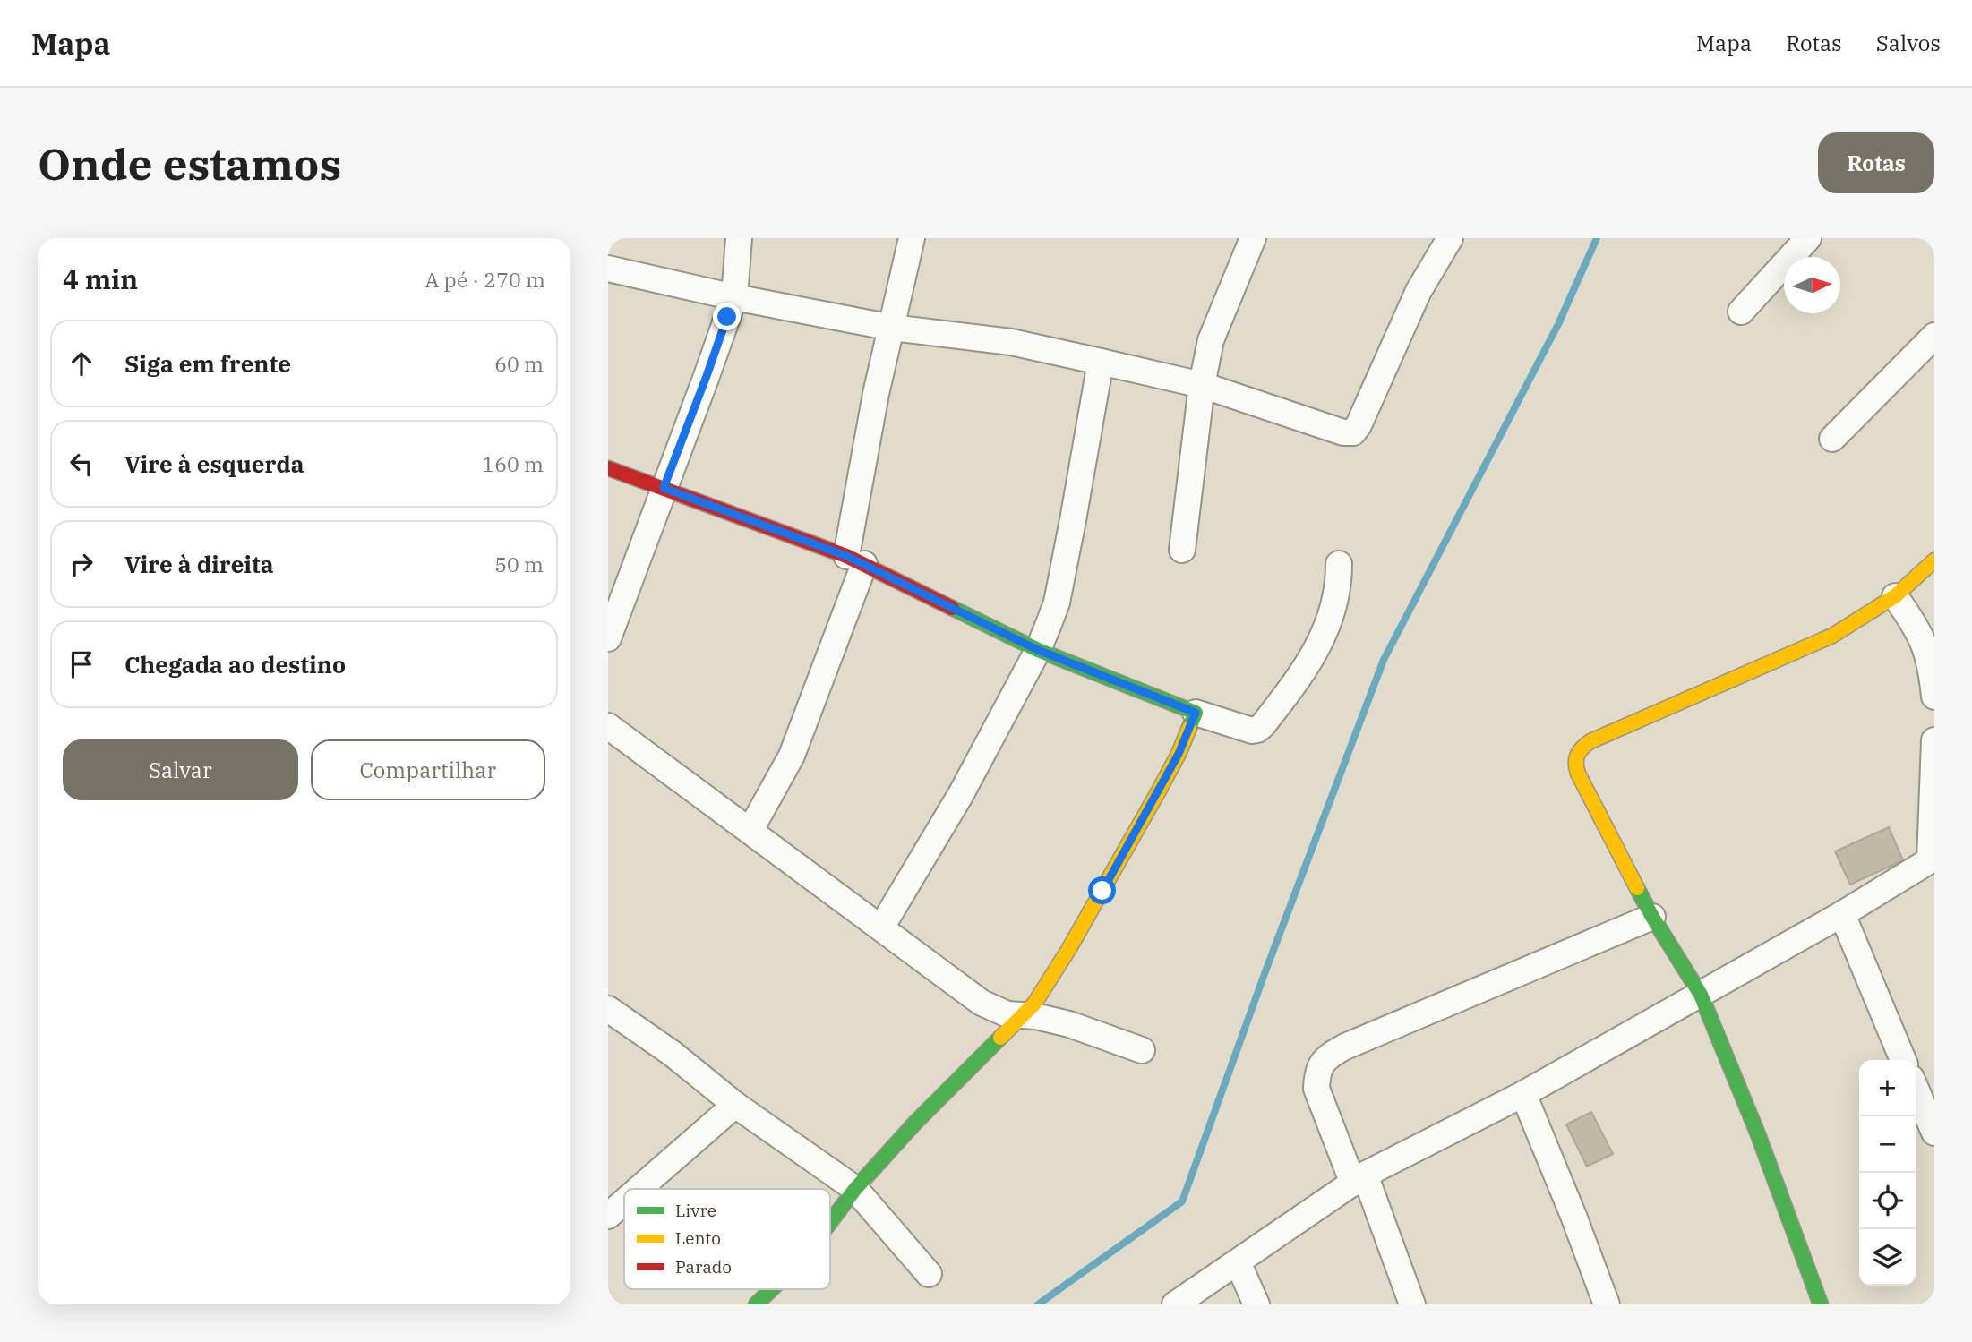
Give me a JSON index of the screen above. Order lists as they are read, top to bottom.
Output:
{
  "legend": ["Livre", "Lento", "Parado"],
  "north": "right",
  "page": {
    "header": "Mapa",
    "nav": ["Mapa", "Rotas", "Salvos"],
    "buttons": [
      "Rotas",
      ["Salvar", "Compartilhar"]
    ],
    "title": "Onde estamos",
    "heading": ["4 min", "A pé · 270 m"],
    "list": [
      ["Siga em frente", "60 m"],
      ["Vire à esquerda", "160 m"],
      ["Vire à direita", "50 m"],
      "Chegada ao destino"
    ],
    "map_buttons": ["+", "−"]
  }
}
